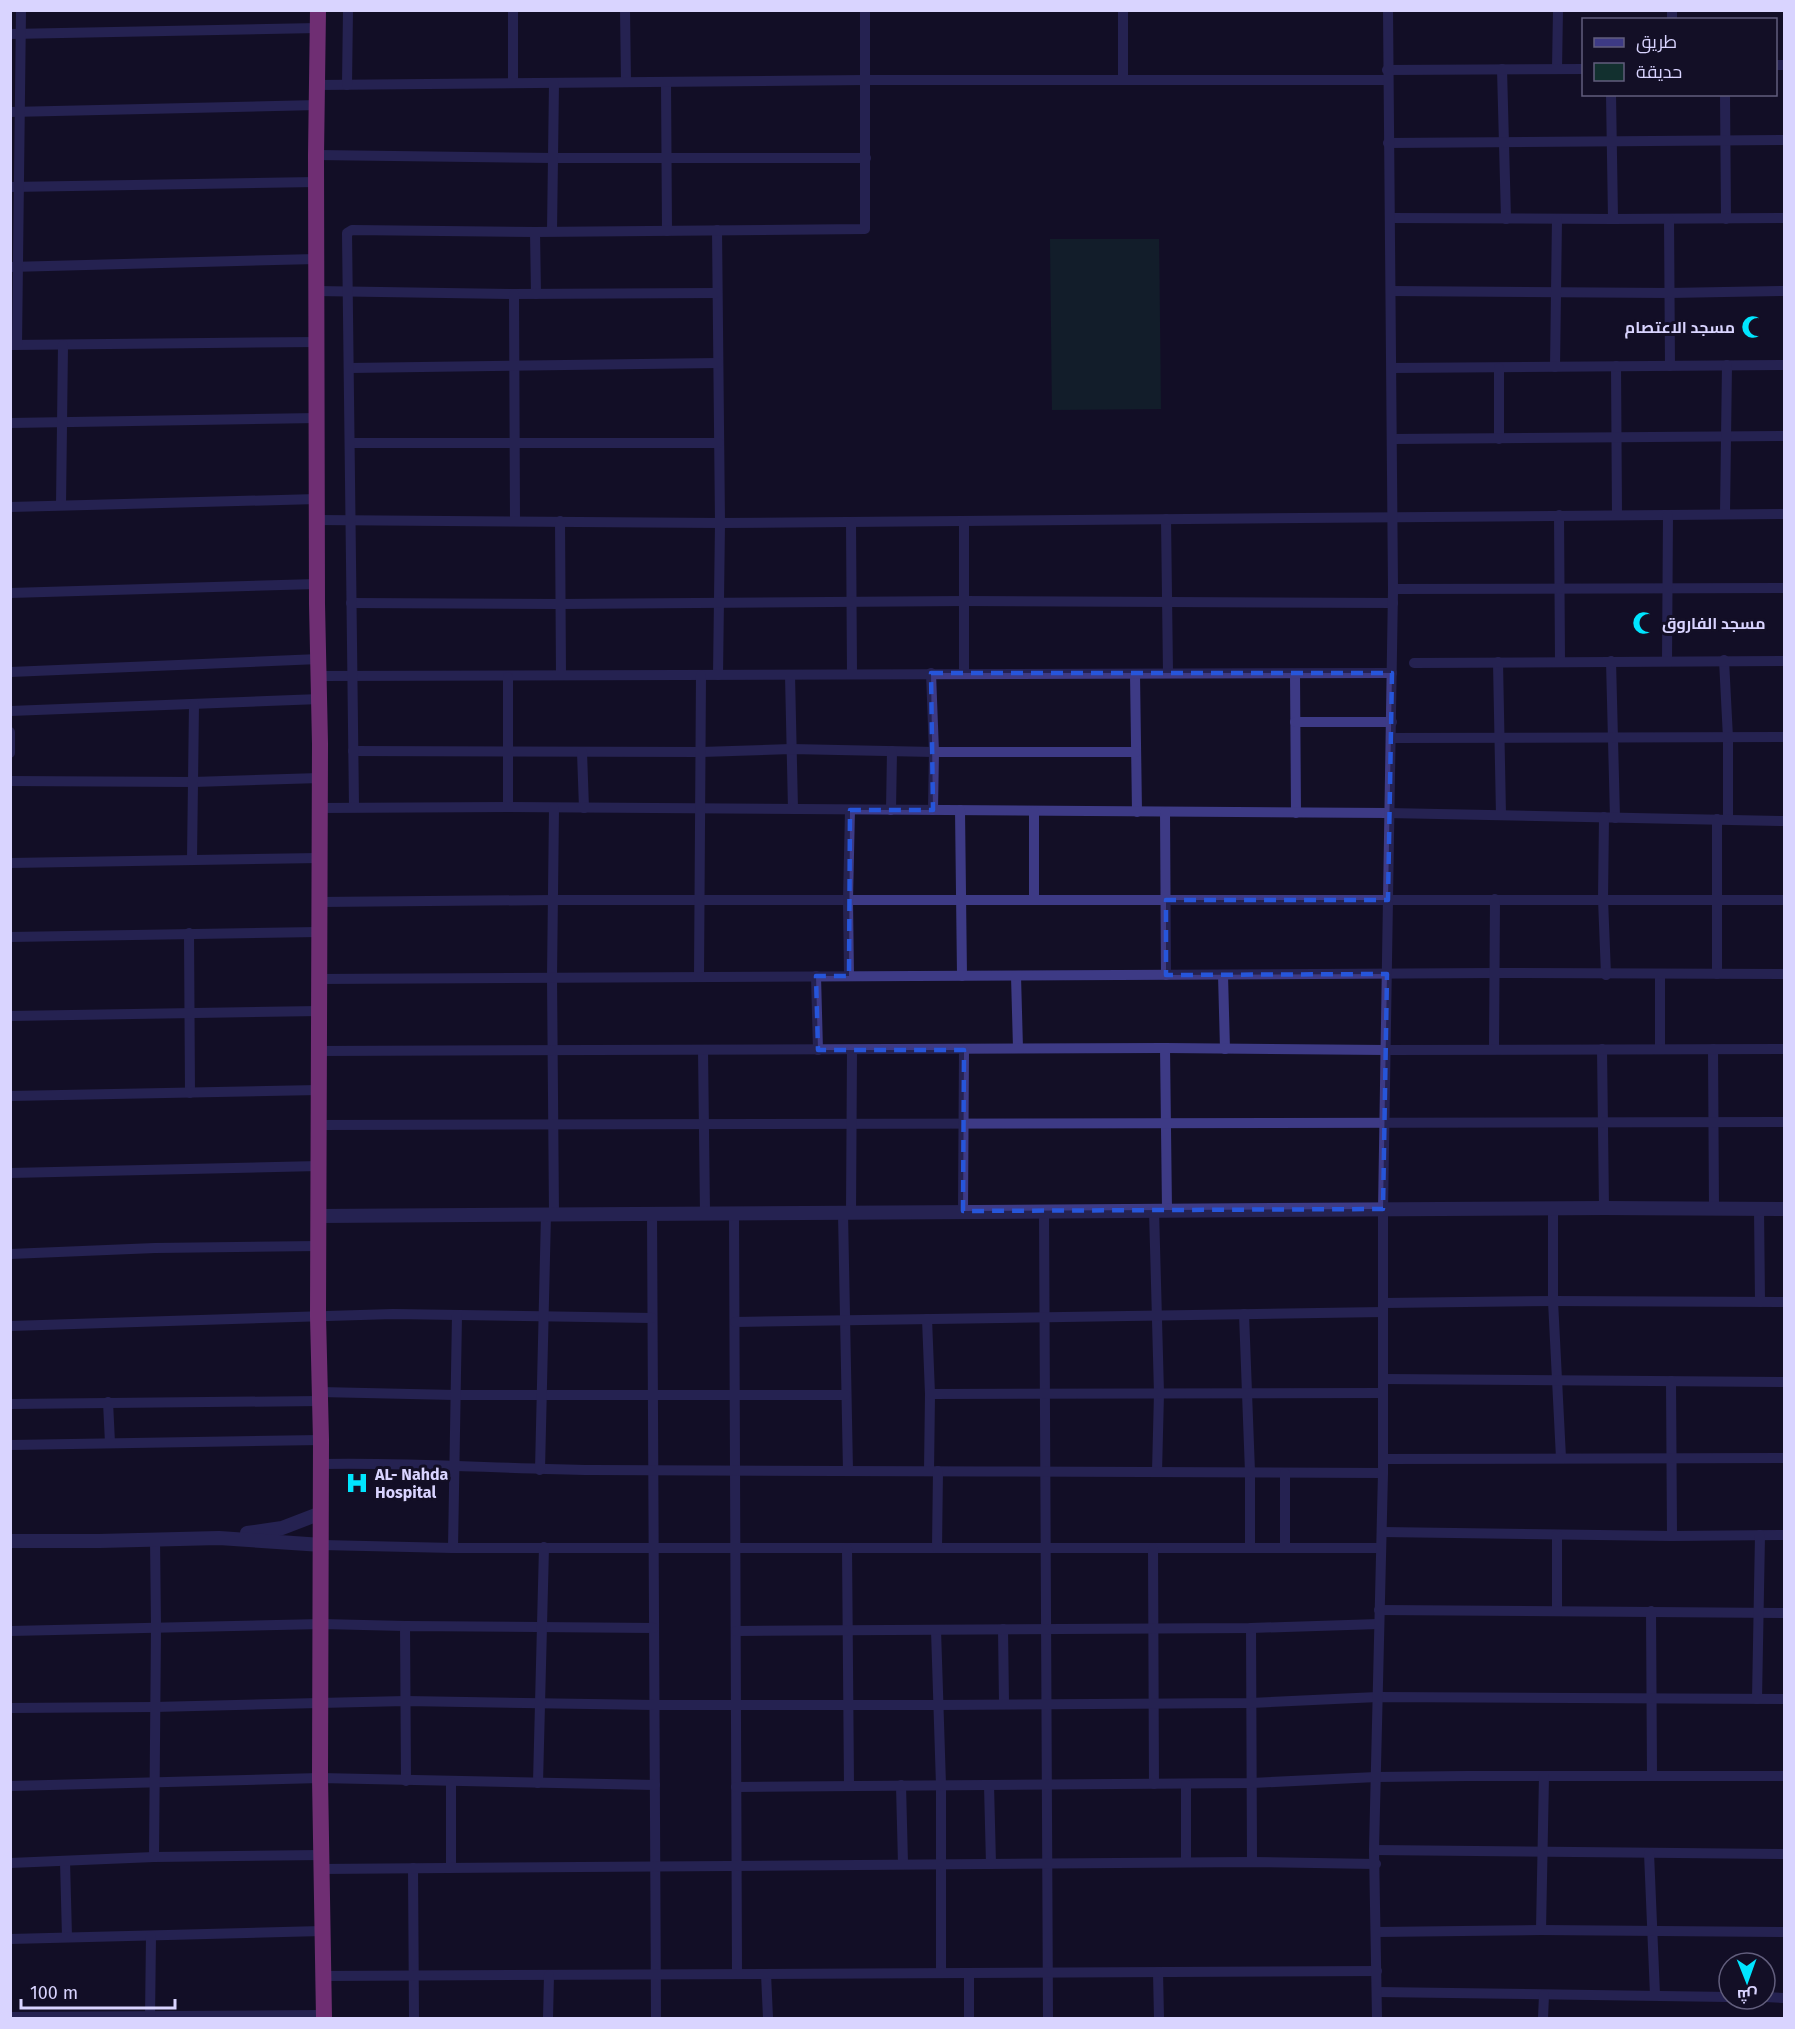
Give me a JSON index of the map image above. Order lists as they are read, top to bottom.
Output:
{
  "places": {
    "mosque": ["مسجد الاعتصام", "مسجد الفاروق"],
    "hospital": ["AL- Nahda Hospital"]
  },
  "legend": ["طريق", "حديقة"],
  "scale_bar": "100 m",
  "north": "bottom"
}
